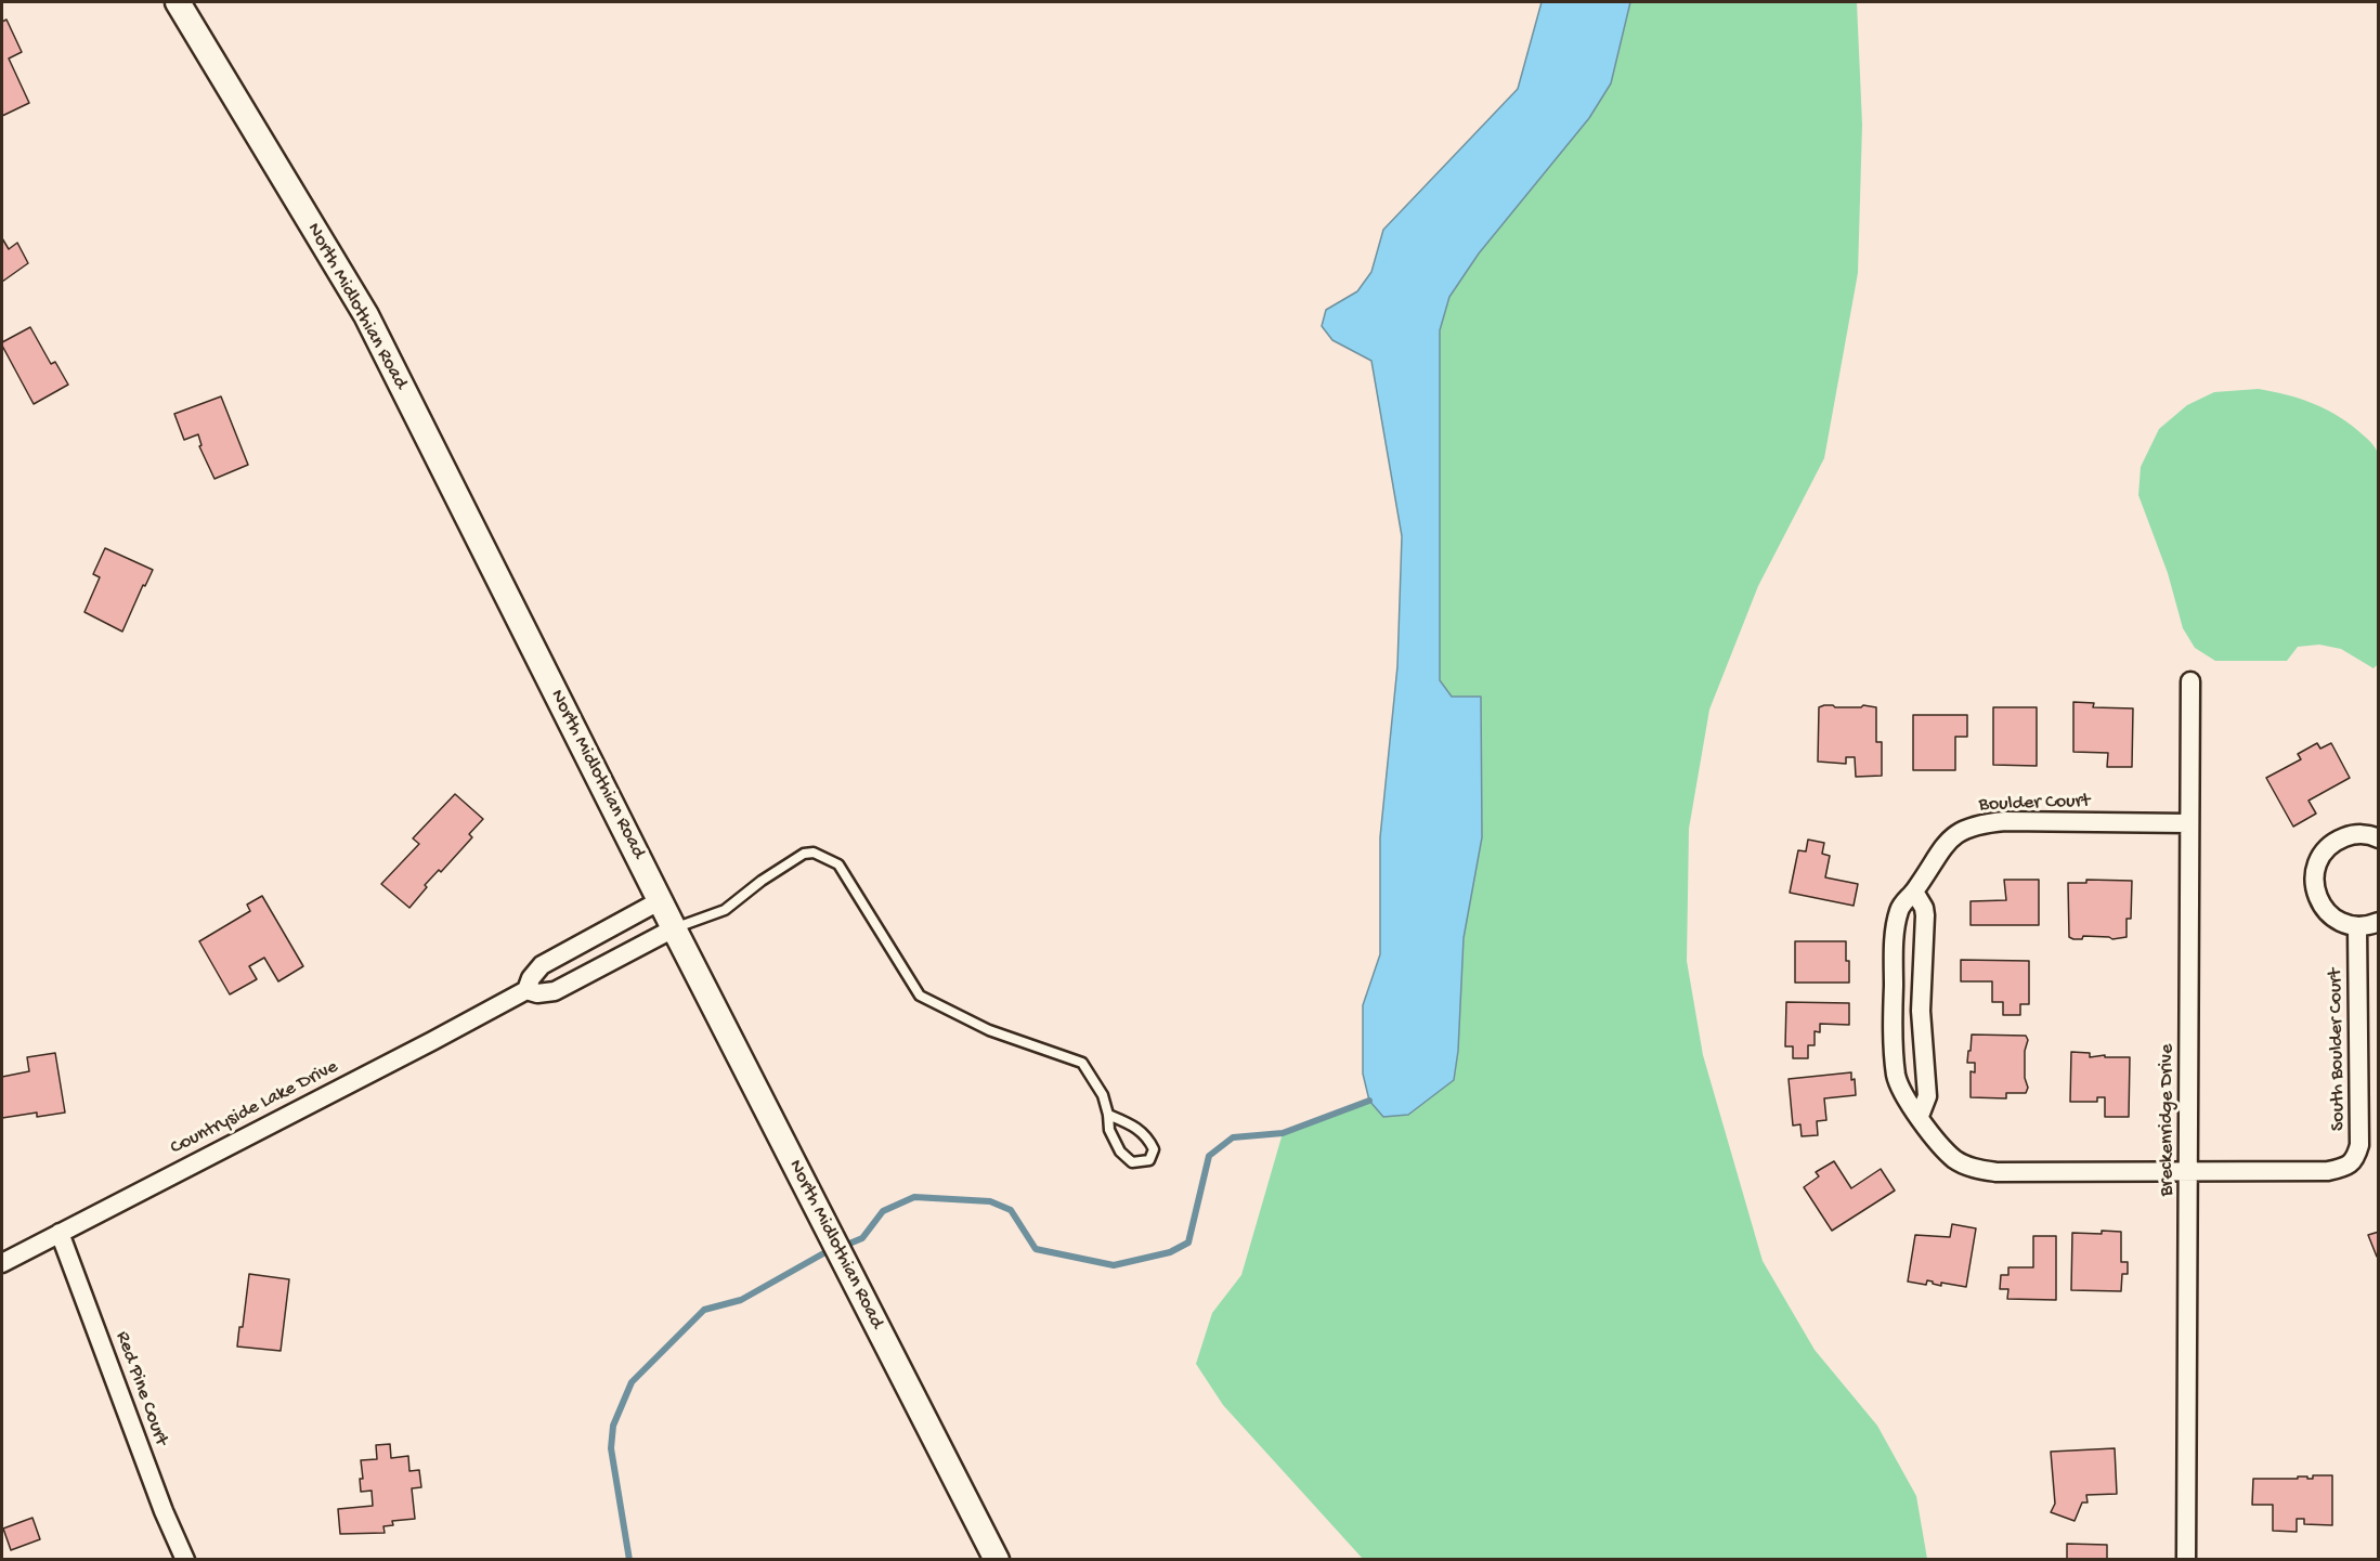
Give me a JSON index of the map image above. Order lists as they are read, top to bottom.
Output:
{
  "streets": {
    "main road": ["North Midlothian Road"],
    "street": [
      "Boulder Court",
      "South Boulder Court",
      "Countryside Lake Drive",
      "Breckenridge Drive",
      "Red Pine Court"
    ]
  },
  "crossings": [
    ["North Midlothian Road", "Countryside Lake Drive"],
    ["Boulder Court", "South Boulder Court"],
    ["Boulder Court", "Breckenridge Drive"],
    ["South Boulder Court", "Breckenridge Drive"],
    ["Countryside Lake Drive", "Red Pine Court"]
  ]
}
